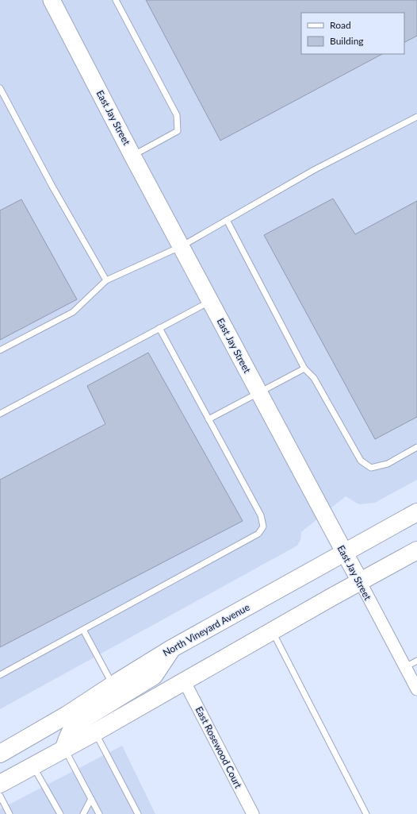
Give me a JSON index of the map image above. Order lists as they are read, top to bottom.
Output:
{
  "streets": {
    "main road": ["North Vineyard Avenue"],
    "street": ["East Jay Street", "East Rosewood Court"]
  },
  "crossings": [
    ["East Jay Street", "North Vineyard Avenue"]
  ],
  "legend": ["Road", "Building"]
}
